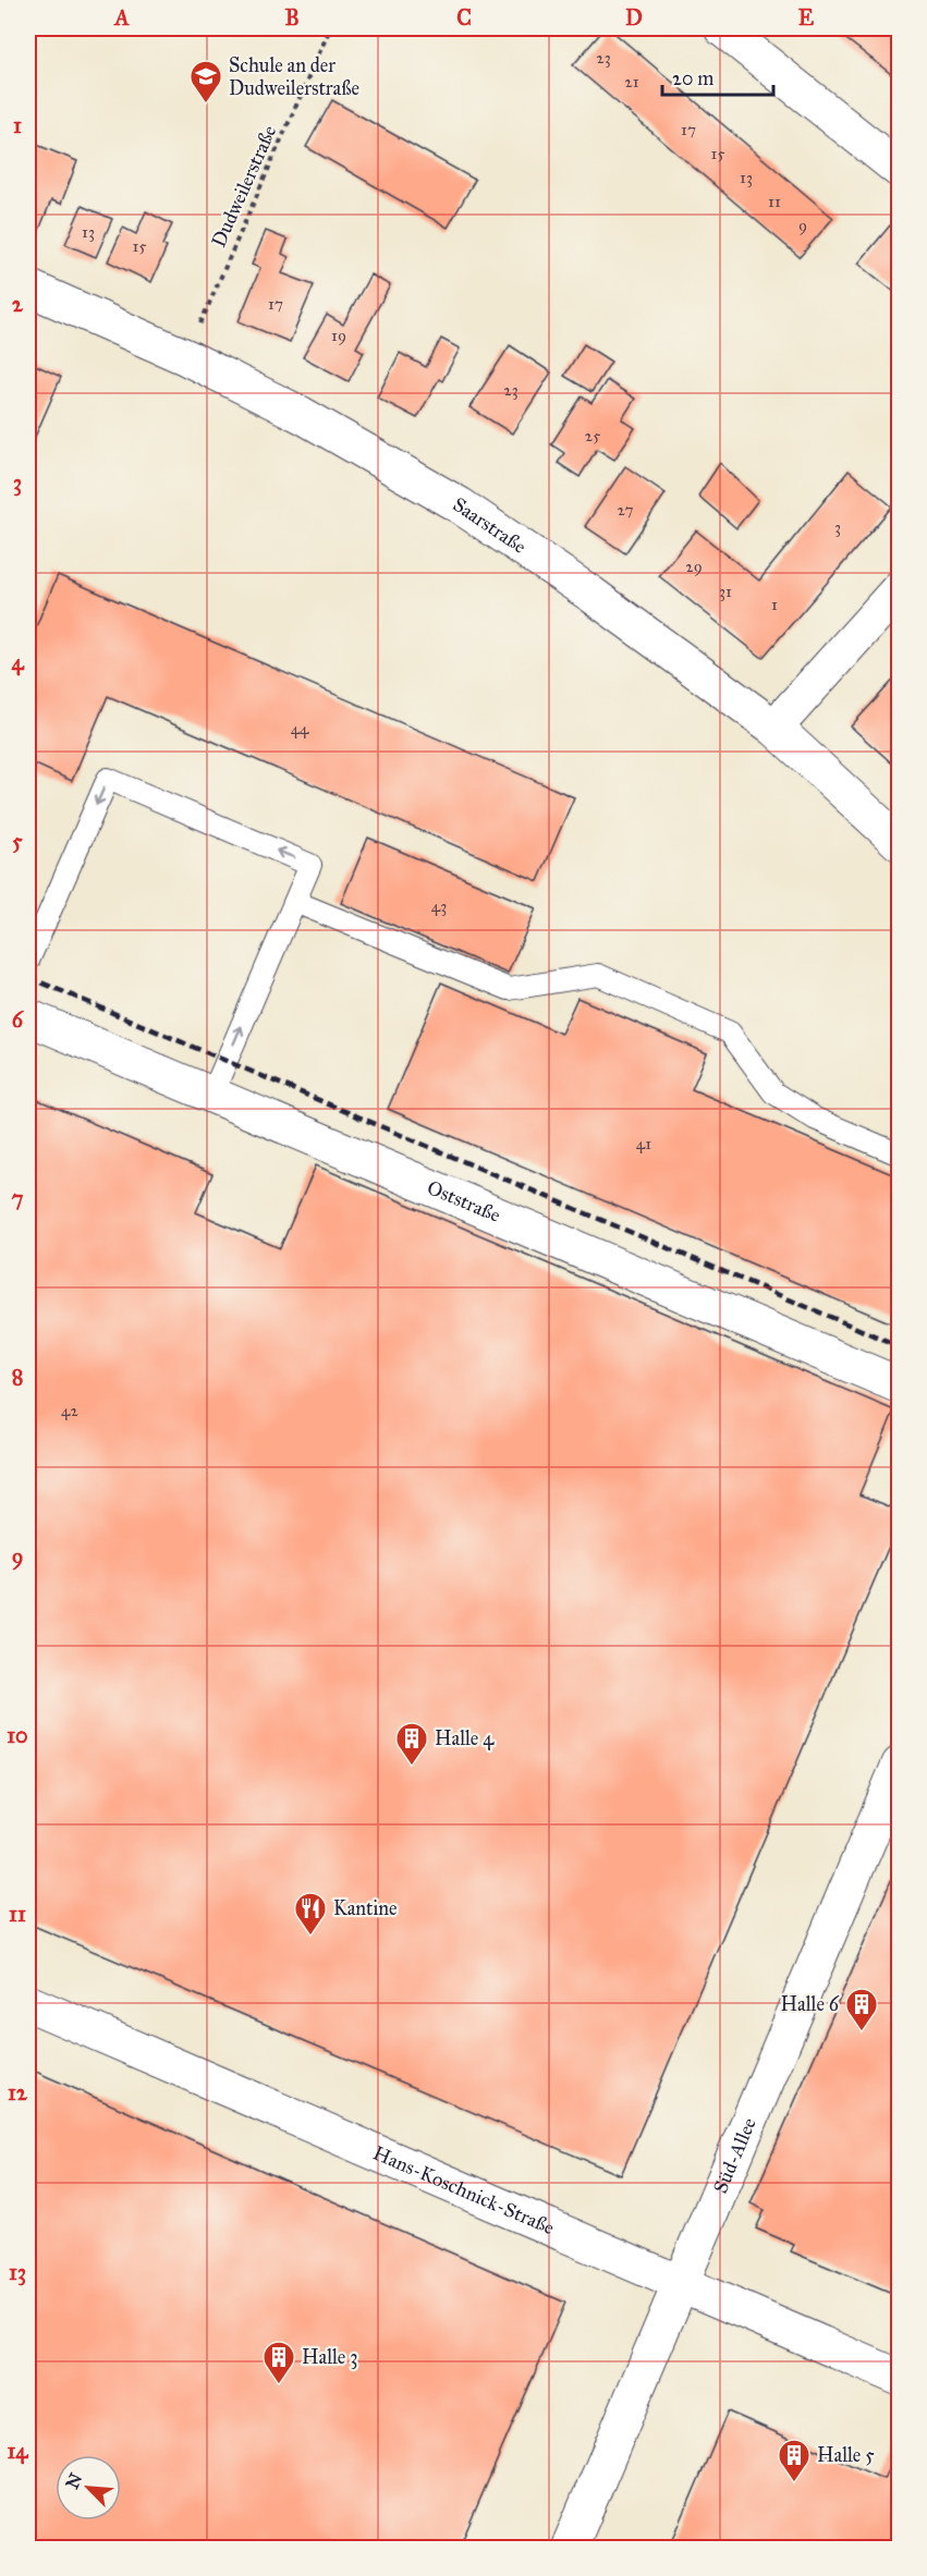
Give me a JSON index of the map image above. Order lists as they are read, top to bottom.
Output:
{
  "streets": {
    "street": [
      "Saarstraße",
      "Oststraße",
      "Süd-Allee",
      "Hans-Koschnick-Straße"
    ],
    "path": ["Dudweilerstraße"]
  },
  "crossings": [
    ["Dudweilerstraße", "Saarstraße"],
    ["Süd-Allee", "Hans-Koschnick-Straße"]
  ],
  "places": {
    "school or university": ["Schule an der Dudweilerstraße"],
    "building": [
      "Halle 4",
      "Halle 6",
      "Halle 3",
      "Halle 5"
    ],
    "restaurant": ["Kantine"]
  },
  "house_numbers": [
    "23",
    "21",
    "17",
    "15",
    "13",
    "11",
    "9",
    "13",
    "15",
    "17",
    "19",
    "23",
    "25",
    "27",
    "3",
    "29",
    "31",
    "1",
    "44",
    "43",
    "41",
    "42"
  ],
  "scale_bar": "20 m",
  "north": "top left",
  "grid": {
    "columns": [
      "A",
      "B",
      "C",
      "D",
      "E"
    ],
    "rows": [
      "1",
      "2",
      "3",
      "4",
      "5",
      "6",
      "7",
      "8",
      "9",
      "10",
      "11",
      "12",
      "13",
      "14"
    ]
  }
}
